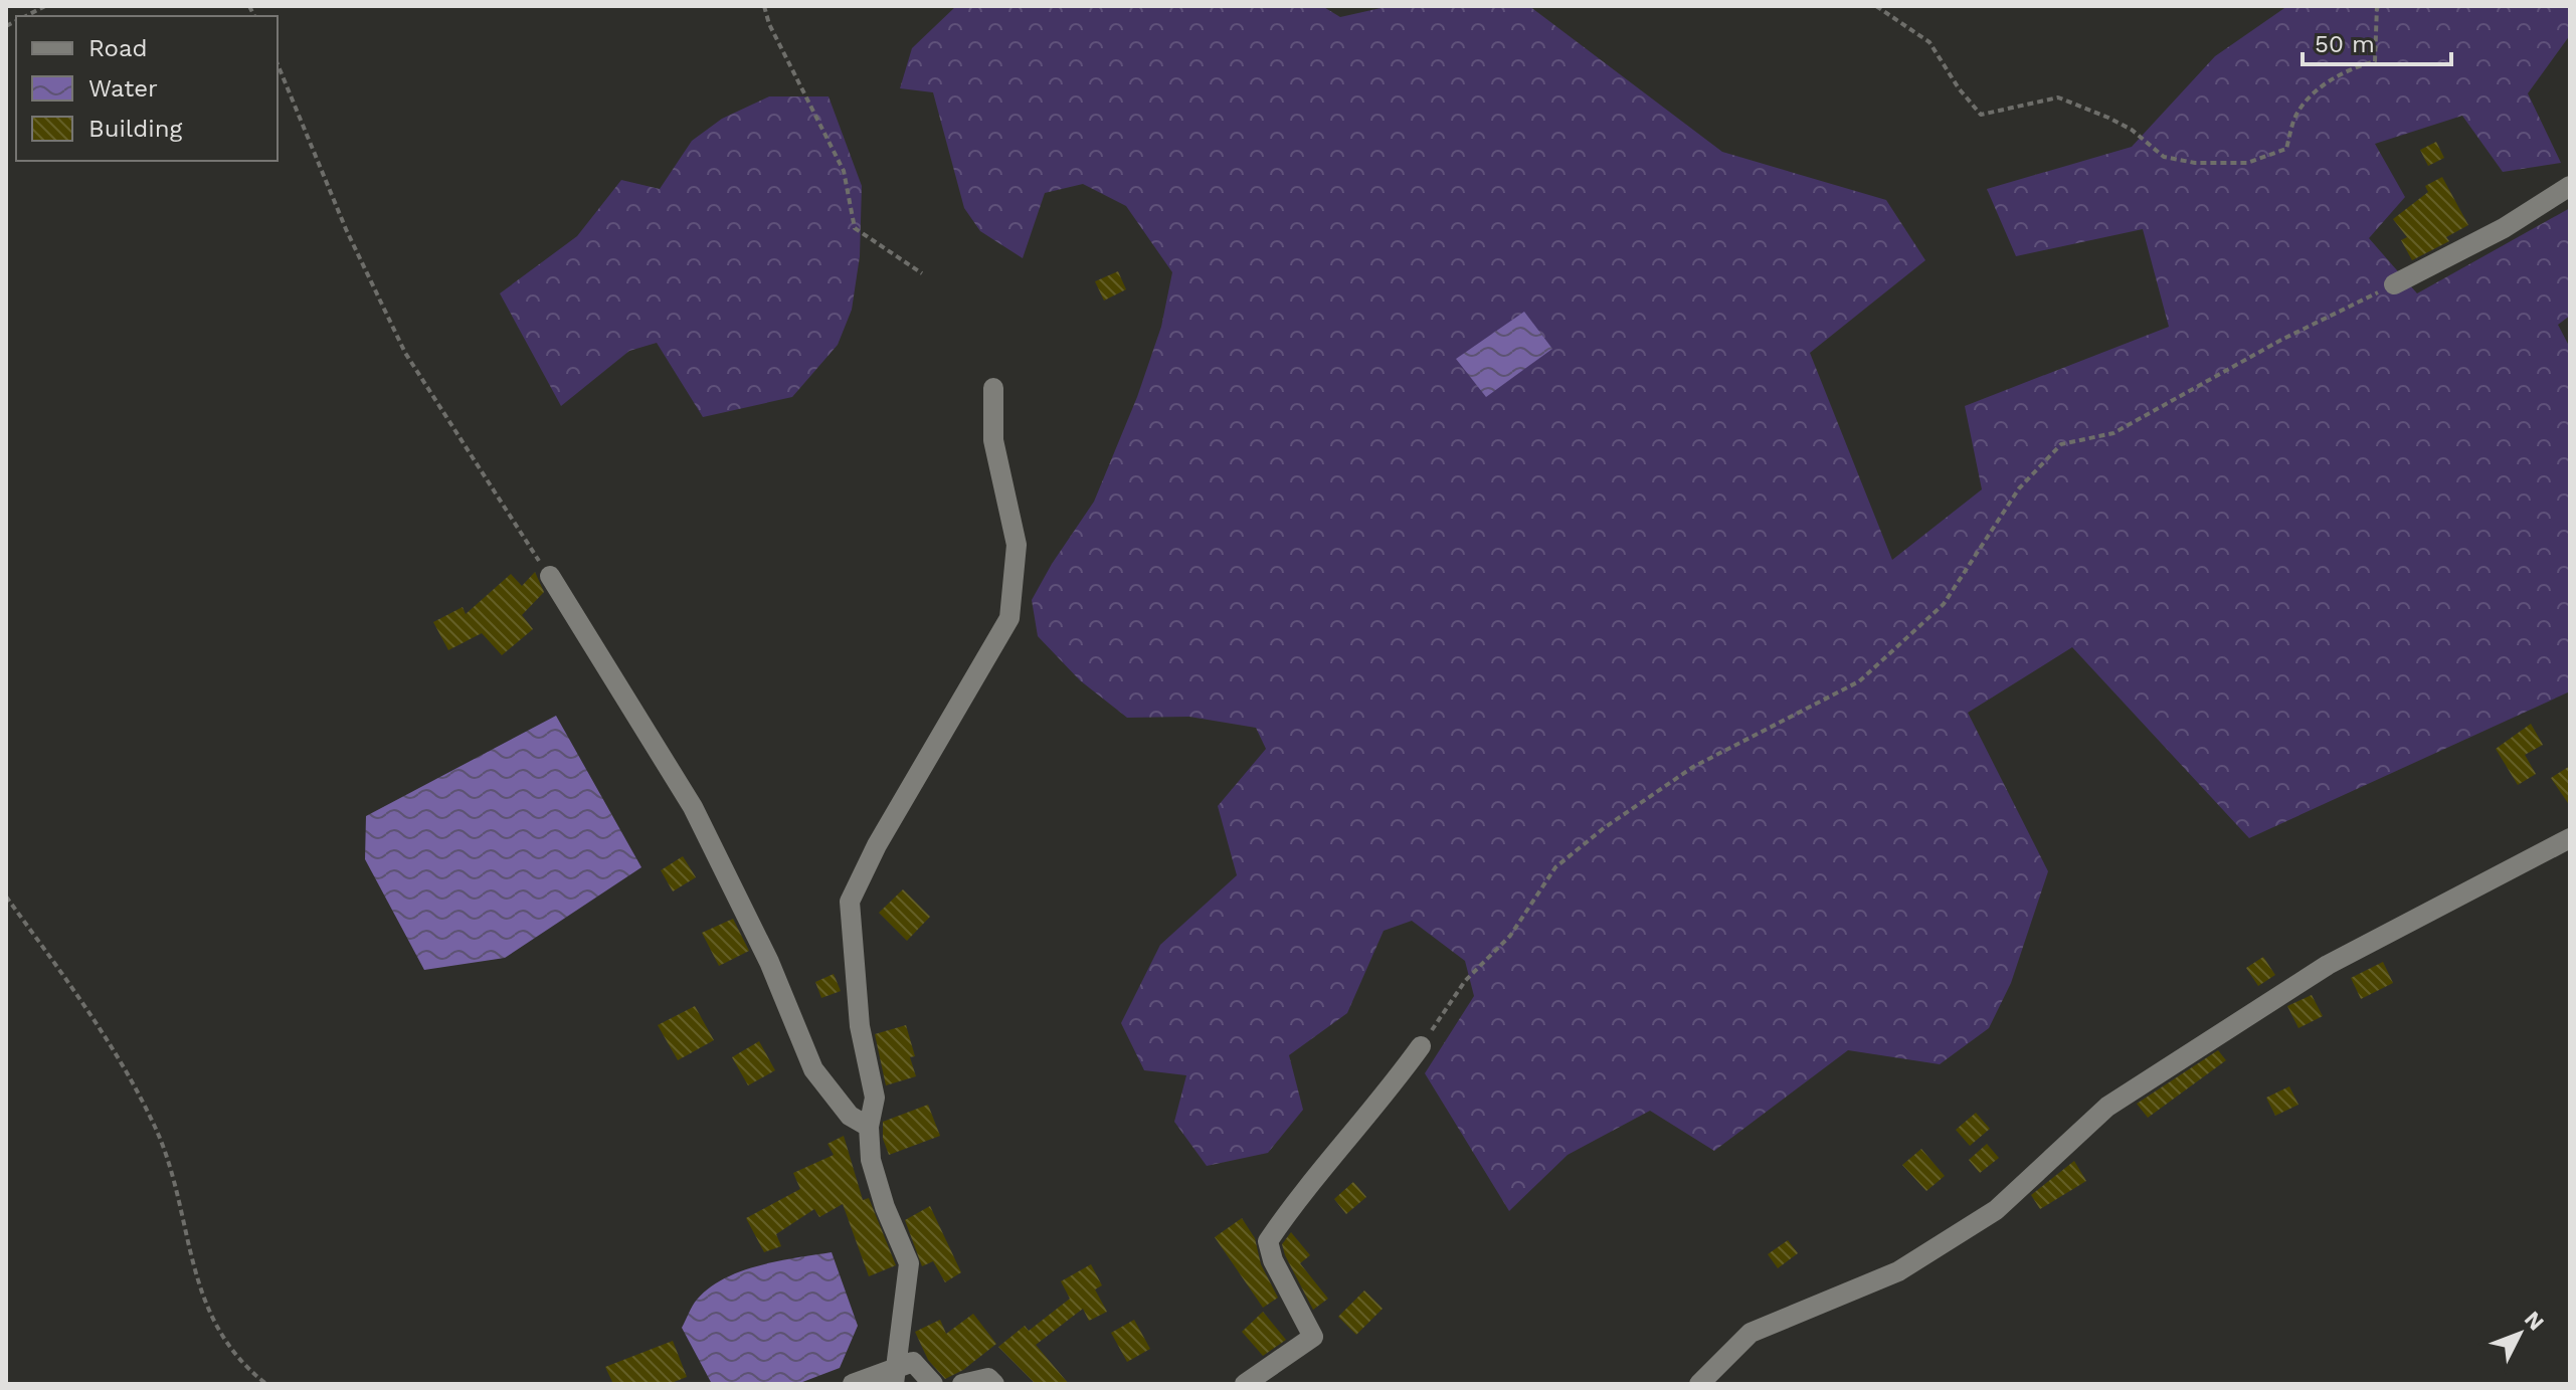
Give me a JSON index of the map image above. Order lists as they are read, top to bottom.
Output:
{
  "legend": ["Road", "Water", "Building"],
  "scale_bar": "50 m",
  "north": "top right"
}
